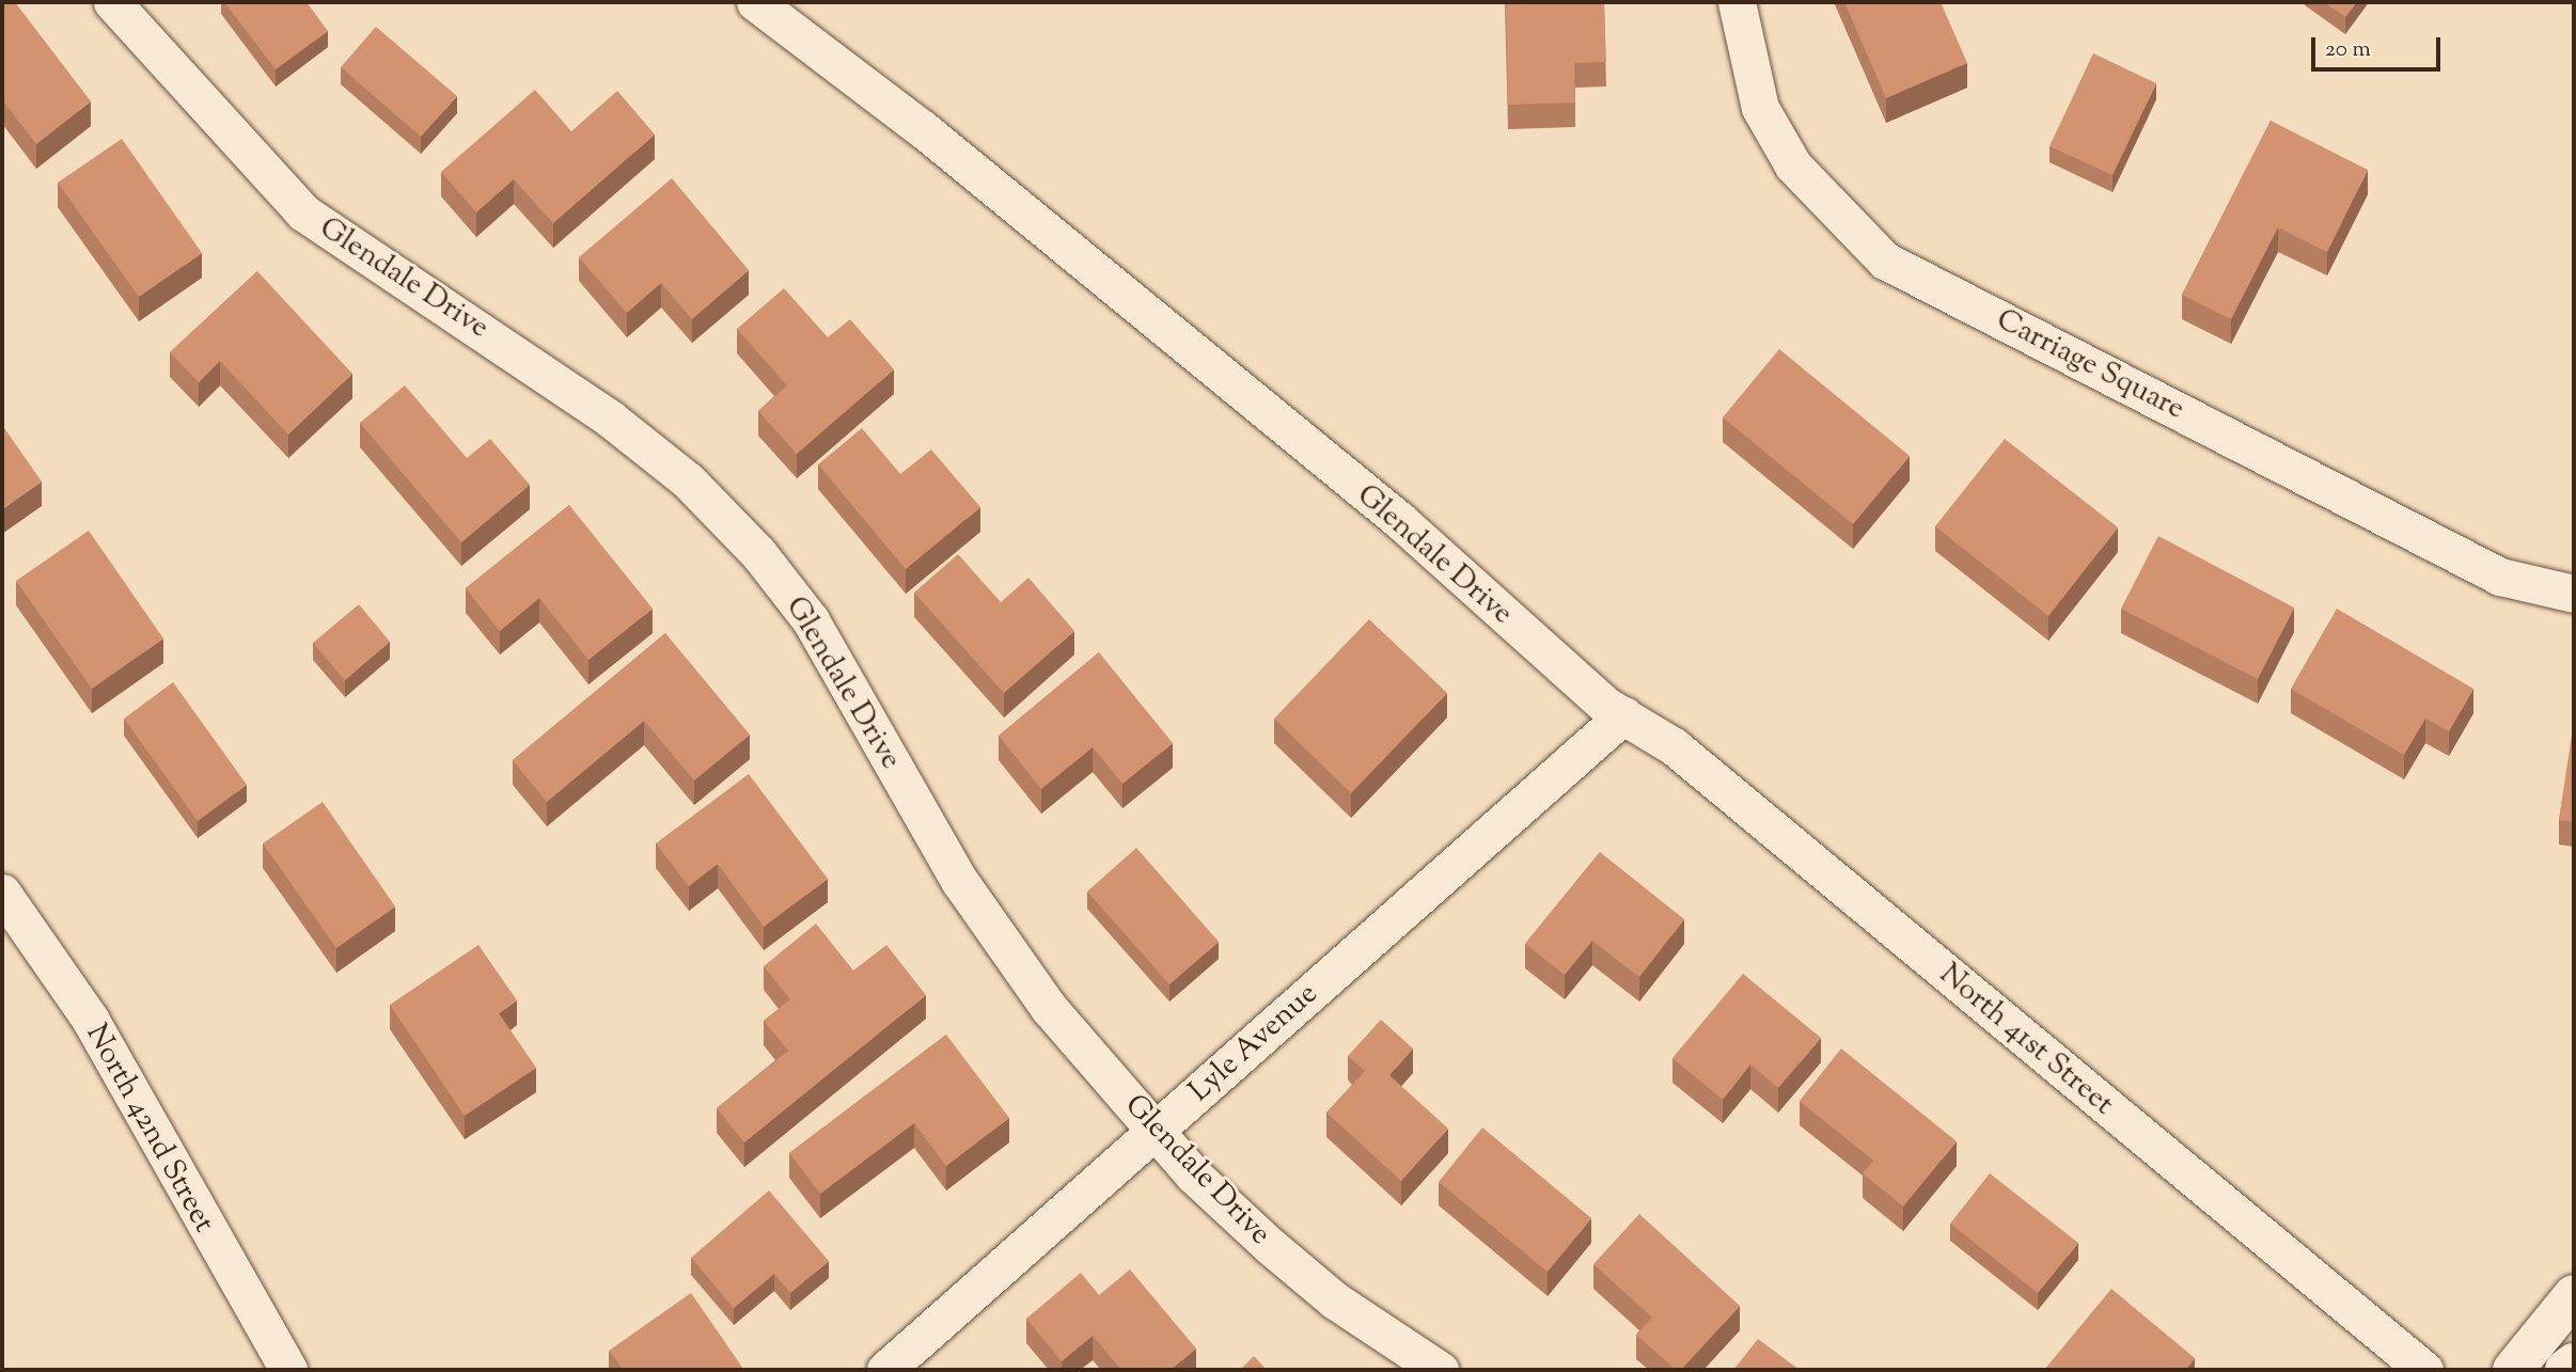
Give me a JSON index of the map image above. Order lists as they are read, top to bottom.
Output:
{
  "streets": {
    "street": [
      "Glendale Drive",
      "Carriage Square",
      "North 41st Street",
      "Lyle Avenue",
      "North 42nd Street"
    ]
  },
  "crossings": [
    ["Glendale Drive", "North 41st Street"],
    ["Glendale Drive", "Lyle Avenue"],
    ["North 41st Street", "Lyle Avenue"]
  ],
  "scale_bar": "20 m"
}
